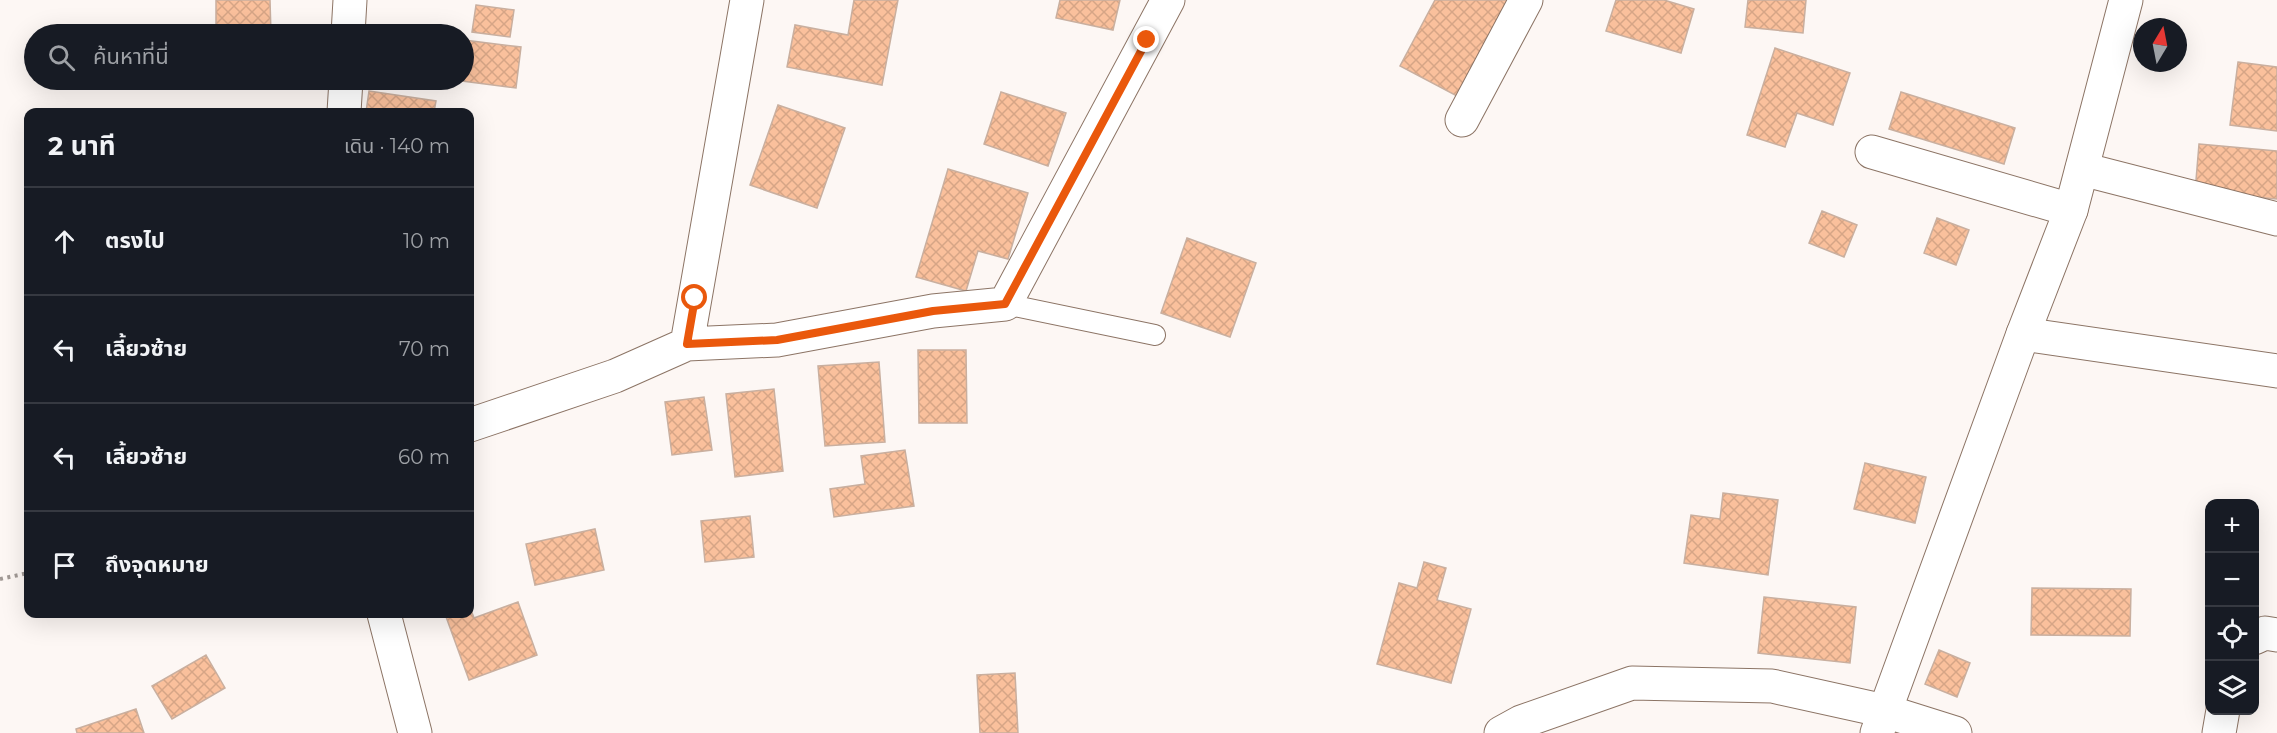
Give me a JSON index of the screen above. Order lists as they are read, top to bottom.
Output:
{
  "north": "top",
  "page": {
    "search": "ค้นหาที่นี่",
    "heading": ["2 นาที", "เดิน · 140 m"],
    "list": [
      ["ตรงไป", "10 m"],
      ["เลี้ยวซ้าย", "70 m"],
      ["เลี้ยวซ้าย", "60 m"],
      "ถึงจุดหมาย"
    ],
    "map_buttons": ["+", "−"]
  }
}
